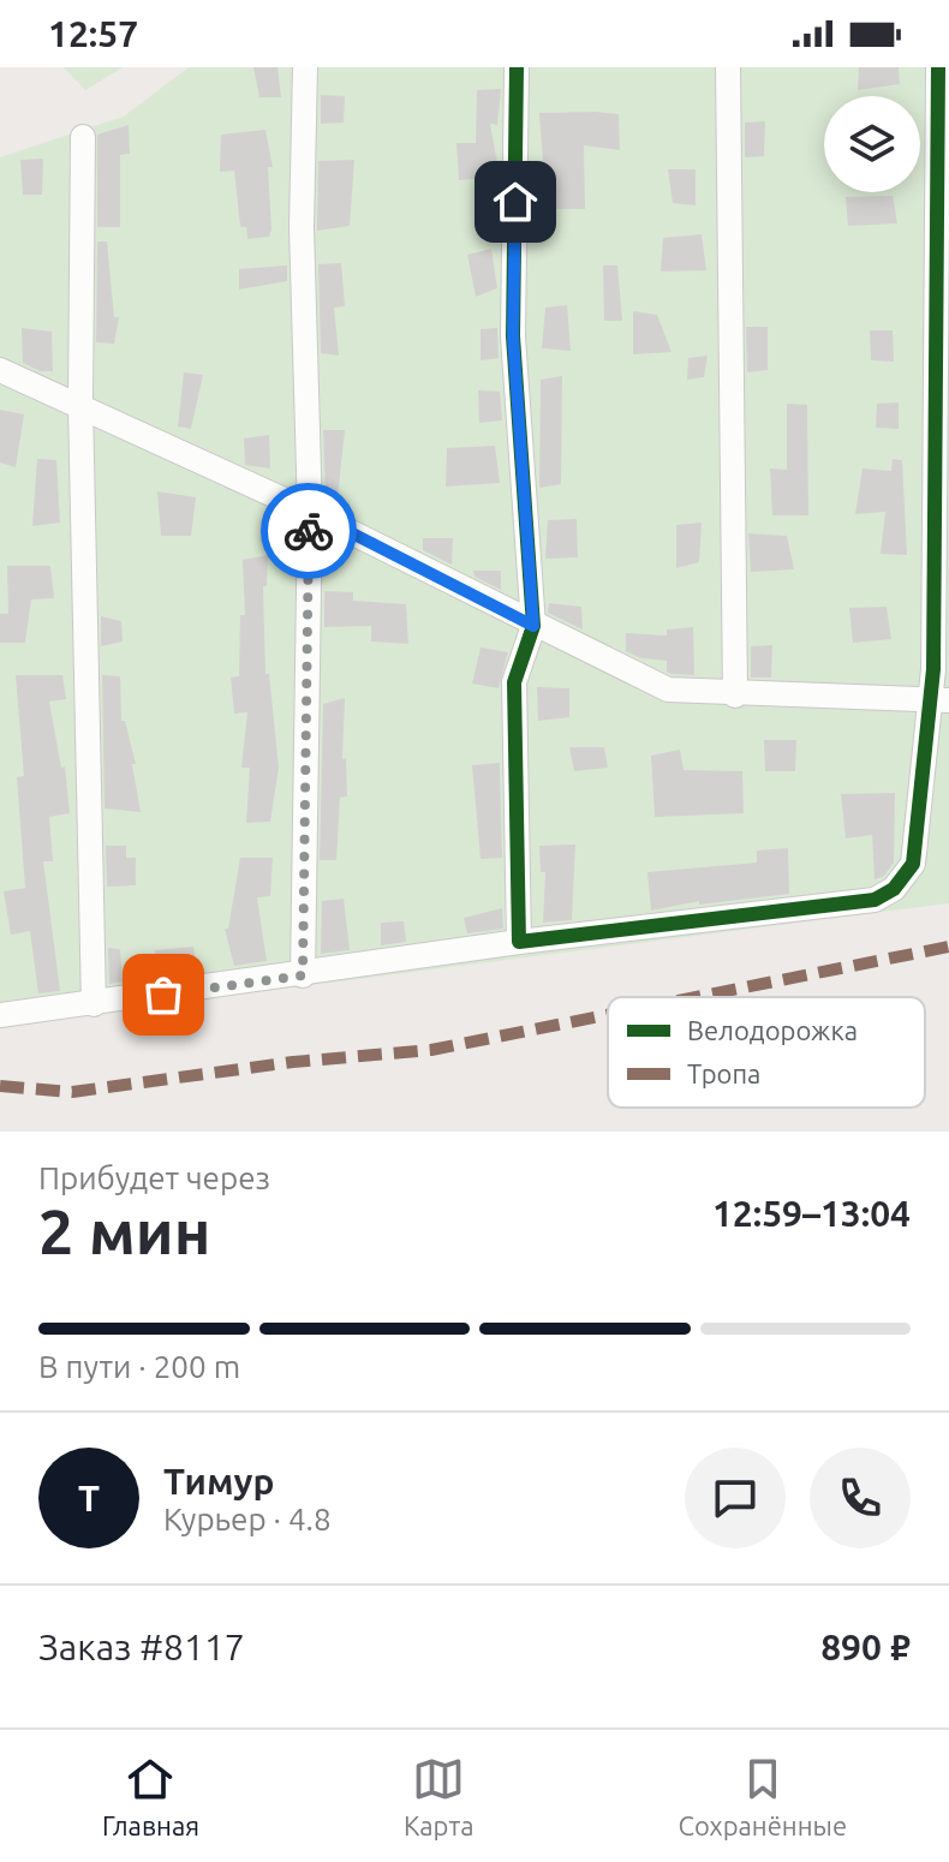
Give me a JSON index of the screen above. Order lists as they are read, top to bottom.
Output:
{
  "legend": ["Велодорожка", "Тропа"],
  "page": {
    "status": "12:57",
    "heading": ["2 мин", "Прибудет через", "12:59–13:04"],
    "panel": [
      "Тимур",
      "Курьер · 4.8",
      "Заказ #8117",
      "890 ₽"
    ],
    "bar": "В пути · 200 m",
    "round": "Т",
    "tabs": ["Главная", "Карта", "Сохранённые"]
  }
}
